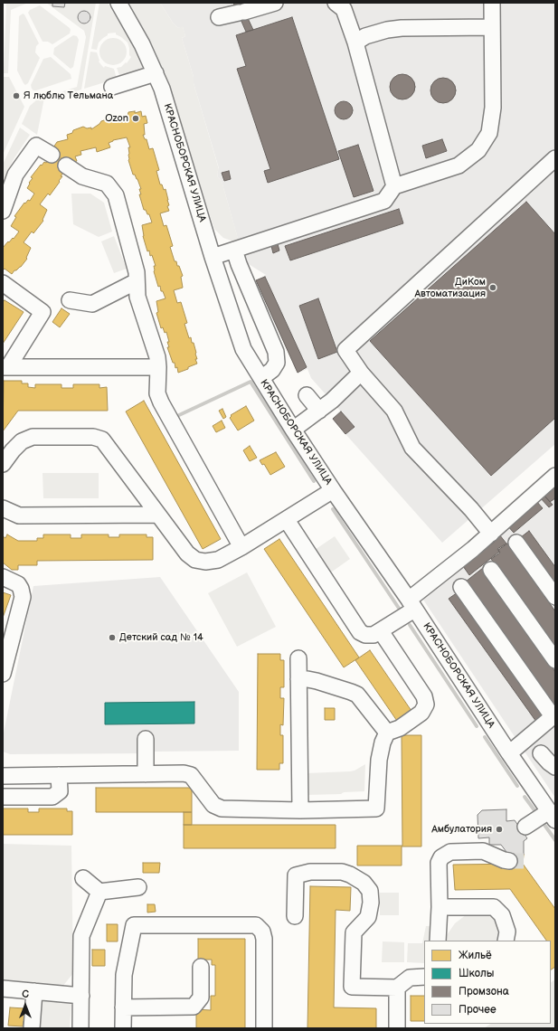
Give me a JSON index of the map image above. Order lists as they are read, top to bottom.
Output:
{
  "streets": {
    "street": ["КРАСНОБОРСКАЯ УЛИЦА"]
  },
  "places": [
    "Я люблю Тельмана",
    "Ozon",
    "ДиКом Автоматизация",
    "Детский сад № 14",
    "Амбулатория"
  ],
  "legend": [
    "Жильё",
    "Школы",
    "Промзона",
    "Прочее"
  ],
  "north": "top"
}
